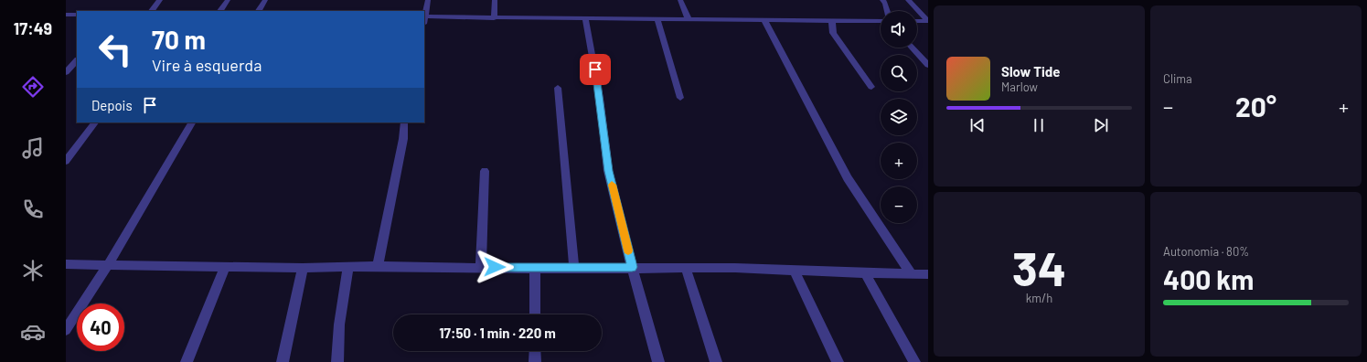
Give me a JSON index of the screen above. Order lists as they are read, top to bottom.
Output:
{
  "page": {
    "tabs": "17:49",
    "tile": [
      "Clima",
      ["34", "km/h"],
      ["Autonomia · 80%", "400 km"]
    ],
    "map_buttons": ["+", "−"],
    "turn": ["70 m", "Vire à esquerda"],
    "song": ["Slow Tide", "Marlow"],
    "then": "Depois",
    "heat": ["−", "20°", "+"],
    "limit": "40",
    "trip": "17:50 · 1 min · 220 m"
  }
}
